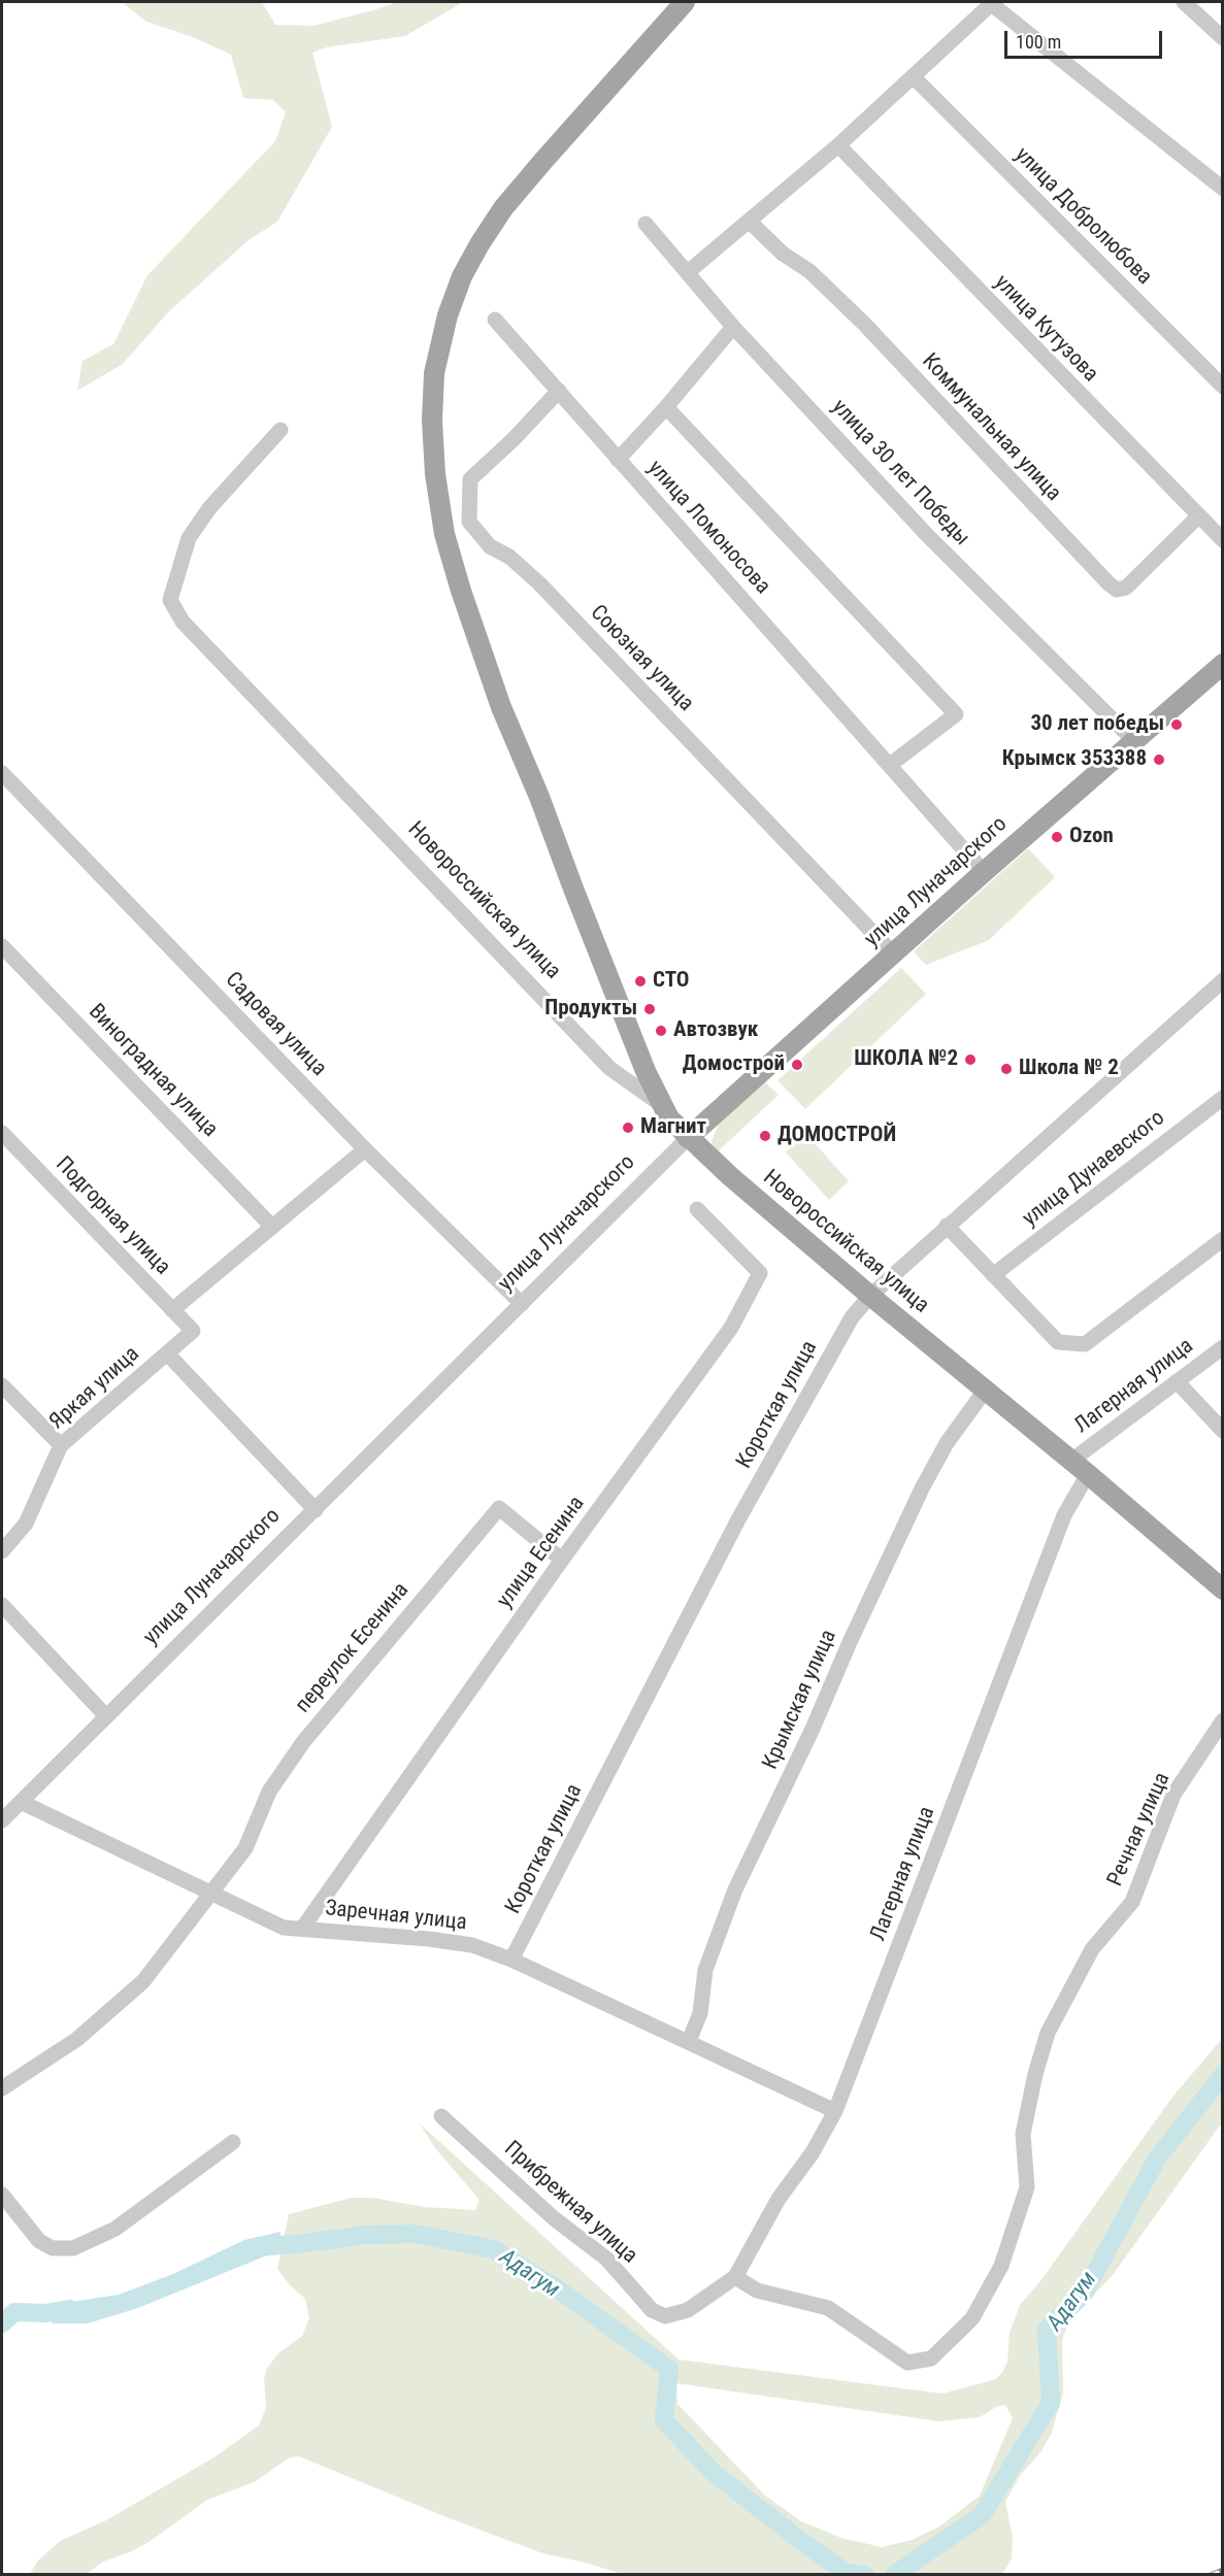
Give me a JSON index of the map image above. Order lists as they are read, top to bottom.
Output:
{
  "streets": {
    "main road": ["улица Луначарского", "Новороссийская улица"],
    "street": [
      "улица Добролюбова",
      "улица Кутузова",
      "Коммунальная улица",
      "улица 30 лет Победы",
      "улица Ломоносова",
      "Союзная улица",
      "Садовая улица",
      "Виноградная улица",
      "улица Дунаевского",
      "Подгорная улица",
      "Лагерная улица",
      "Яркая улица",
      "Короткая улица",
      "улица Есенина",
      "переулок Есенина",
      "Крымская улица",
      "Речная улица",
      "Заречная улица",
      "Прибрежная улица"
    ]
  },
  "crossings": [
    ["улица Кутузова", "Коммунальная улица"],
    ["улица 30 лет Победы", "улица Луначарского"],
    ["улица Ломоносова", "Союзная улица"],
    ["улица Ломоносова", "улица Луначарского"],
    ["Союзная улица", "улица Луначарского"],
    ["улица Луначарского", "Новороссийская улица"],
    ["улица Луначарского", "Садовая улица"],
    ["улица Луначарского", "Заречная улица"],
    ["Новороссийская улица", "Лагерная улица"],
    ["Новороссийская улица", "Короткая улица"],
    ["Новороссийская улица", "Крымская улица"],
    ["Подгорная улица", "Яркая улица"],
    ["Лагерная улица", "Речная улица"],
    ["Лагерная улица", "Заречная улица"],
    ["Лагерная улица", "Прибрежная улица"],
    ["Короткая улица", "Заречная улица"],
    ["улица Есенина", "переулок Есенина"],
    ["улица Есенина", "Заречная улица"],
    ["переулок Есенина", "Заречная улица"],
    ["Крымская улица", "Заречная улица"],
    ["Речная улица", "Прибрежная улица"]
  ],
  "water": ["Адагум"],
  "places": [
    "30 лет победы",
    "Крымск 353388",
    "Ozon",
    "СТО",
    "Продукты",
    "Автозвук",
    "ШКОЛА №2",
    "Домострой",
    "Школа № 2",
    "Магнит",
    "ДОМОСТРОЙ"
  ],
  "scale_bar": "100 m"
}
